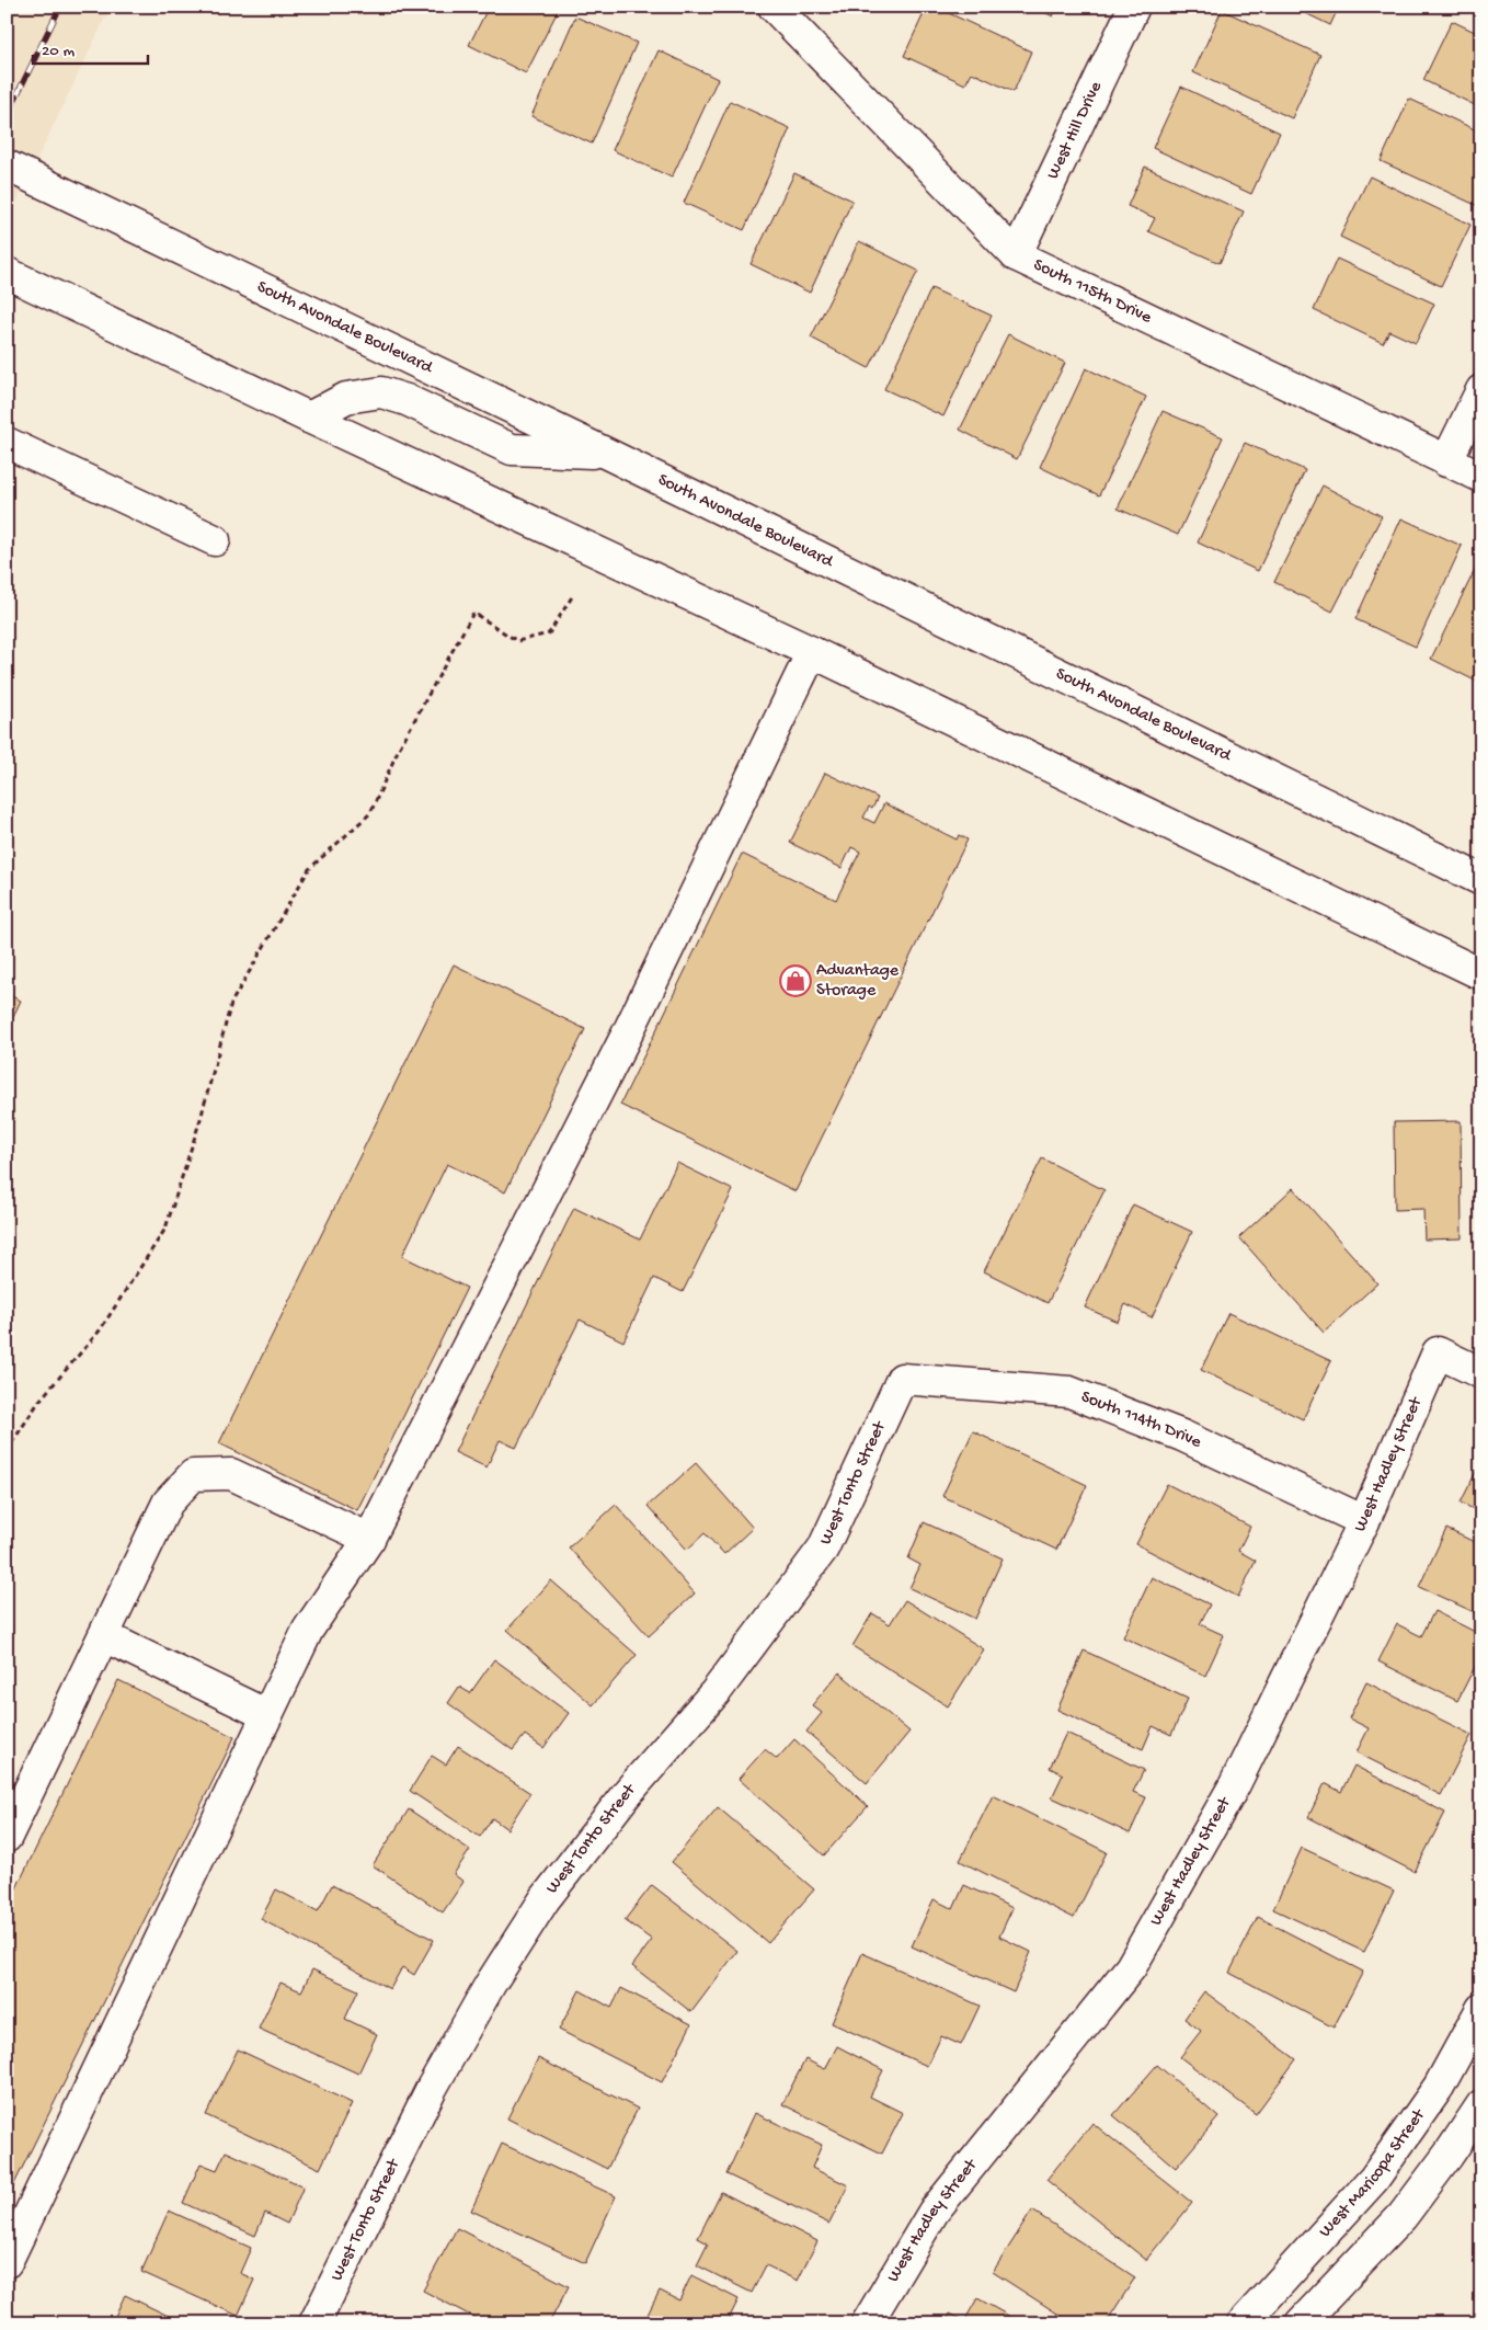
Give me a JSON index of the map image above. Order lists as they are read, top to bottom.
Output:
{
  "streets": {
    "street": [
      "West Hill Drive",
      "South 115th Drive",
      "South Avondale Boulevard",
      "South 114th Drive",
      "West Hadley Street",
      "West Tonto Street",
      "West Maricopa Street"
    ]
  },
  "crossings": [
    ["West Hill Drive", "South 115th Drive"],
    ["South 114th Drive", "West Hadley Street"],
    ["South 114th Drive", "West Tonto Street"]
  ],
  "places": {
    "shop": ["Advantage Storage"]
  },
  "scale_bar": "20 m"
}
